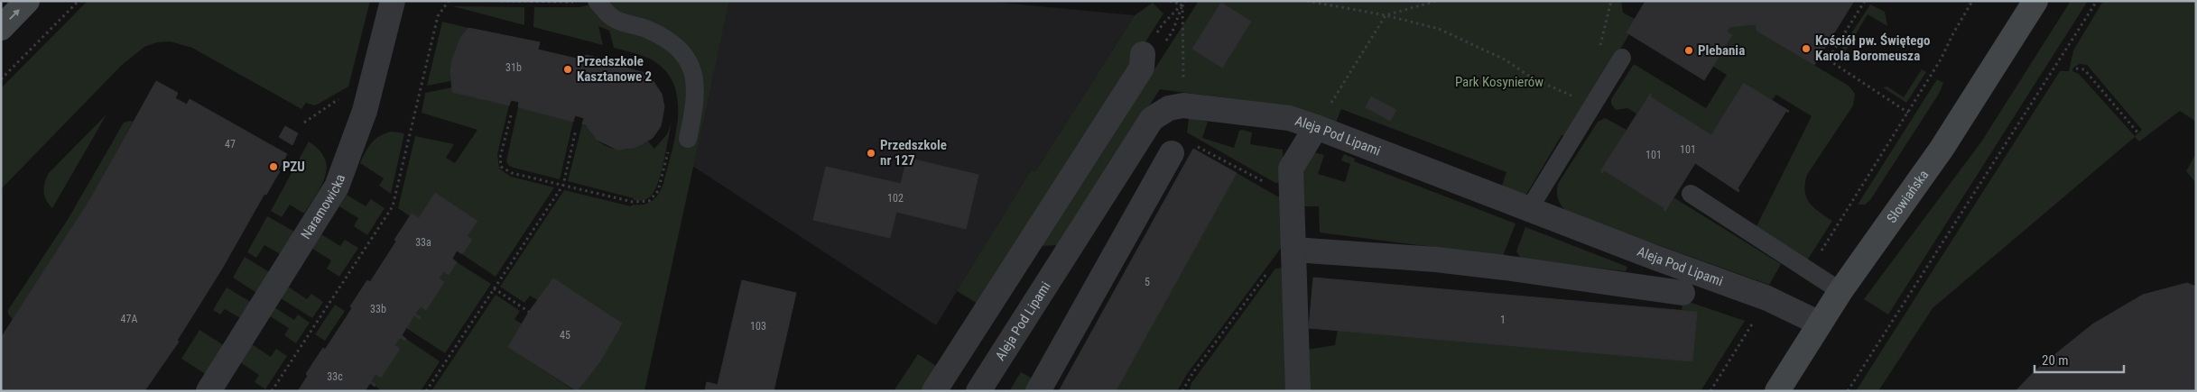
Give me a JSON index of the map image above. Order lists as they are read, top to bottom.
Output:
{
  "streets": {
    "street": ["Aleja Pod Lipami", "Słowiańska", "Naramowicka"]
  },
  "crossings": [
    ["Aleja Pod Lipami", "Słowiańska"]
  ],
  "parks": ["Park Kosynierów"],
  "places": [
    "Kościół pw. Świętego Karola Boromeusza",
    "Plebania",
    "Przedszkole Kasztanowe 2",
    "Przedszkole nr 127",
    "PZU"
  ],
  "house_numbers": [
    "31b",
    "47",
    "101",
    "101",
    "102",
    "33a",
    "5",
    "33b",
    "47A",
    "1",
    "103",
    "45",
    "33c"
  ],
  "scale_bar": "20 m"
}
